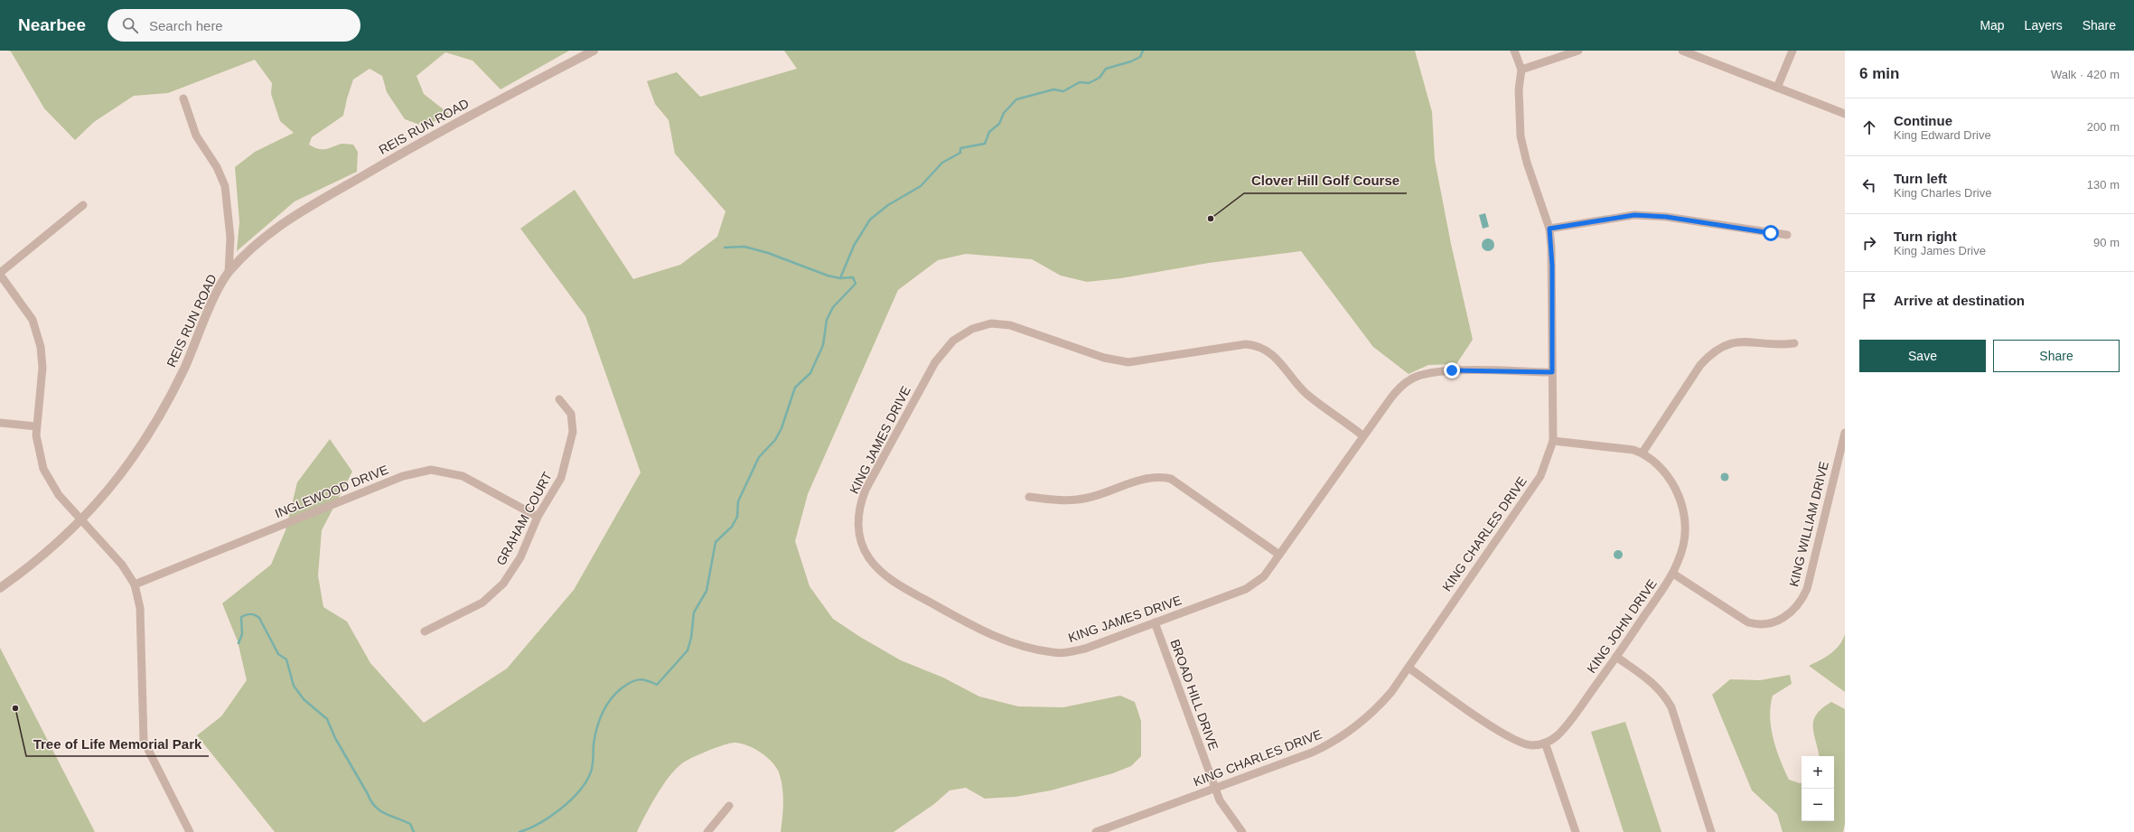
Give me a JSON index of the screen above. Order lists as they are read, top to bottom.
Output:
{
  "streets": {
    "street": [
      "REIS RUN ROAD",
      "KING JAMES DRIVE",
      "INGLEWOOD DRIVE",
      "GRAHAM COURT",
      "KING WILLIAM DRIVE",
      "KING CHARLES DRIVE",
      "KING JOHN DRIVE",
      "BROAD HILL DRIVE"
    ]
  },
  "crossings": [
    ["KING JAMES DRIVE", "KING CHARLES DRIVE"],
    ["KING JAMES DRIVE", "BROAD HILL DRIVE"],
    ["INGLEWOOD DRIVE", "GRAHAM COURT"],
    ["KING WILLIAM DRIVE", "KING JOHN DRIVE"],
    ["KING CHARLES DRIVE", "KING JOHN DRIVE"],
    ["KING CHARLES DRIVE", "BROAD HILL DRIVE"]
  ],
  "places": ["Clover Hill Golf Course", "Tree of Life Memorial Park"],
  "page": {
    "header": "Nearbee",
    "search": "Search here",
    "nav": ["Map", "Layers", "Share"],
    "heading": ["6 min", "Walk · 420 m"],
    "list": [
      ["Continue", "King Edward Drive", "200 m"],
      ["Turn left", "King Charles Drive", "130 m"],
      ["Turn right", "King James Drive", "90 m"],
      "Arrive at destination"
    ],
    "buttons": ["Save", "Share"],
    "map_buttons": ["+", "−"]
  }
}
